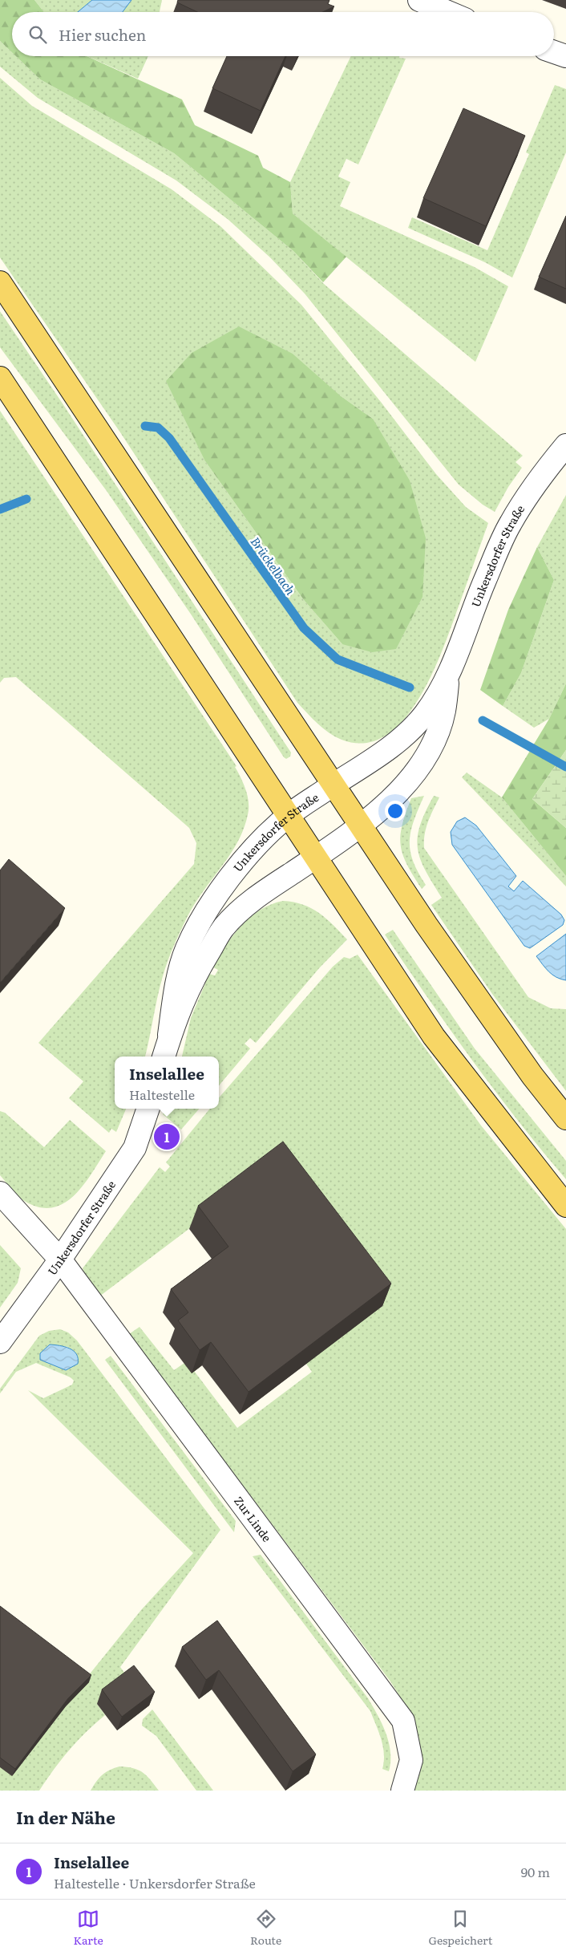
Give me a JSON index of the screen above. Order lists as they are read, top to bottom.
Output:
{
  "streets": {
    "street": ["Unkersdorfer Straße", "Zur Linde"]
  },
  "crossings": [
    ["Unkersdorfer Straße", "Zur Linde"]
  ],
  "water": ["Brückelbach"],
  "page": {
    "search": "Hier suchen",
    "popup": ["Inselallee", "Haltestelle"],
    "pins": "1",
    "heading": "In der Nähe",
    "list": [
      {
        "mark": "1",
        "name": "Inselallee",
        "note": "Haltestelle · Unkersdorfer Straße",
        "value": "90 m"
      }
    ],
    "nav": ["Karte", "Route", "Gespeichert"]
  }
}
